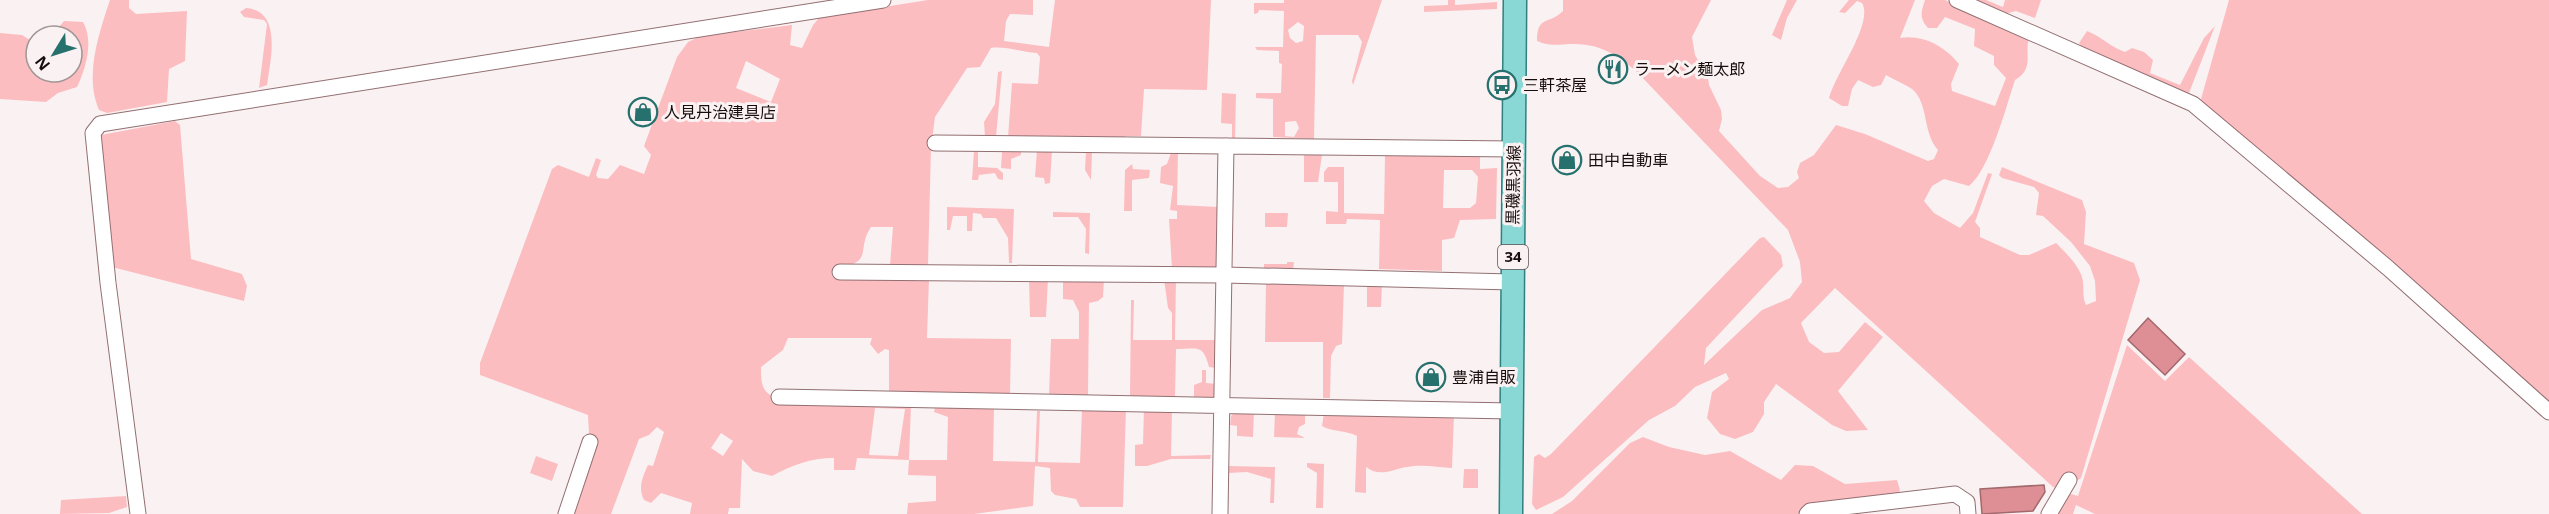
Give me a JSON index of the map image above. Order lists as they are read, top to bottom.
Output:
{
  "streets": {
    "main road": ["黒磯黒羽線", "34"]
  },
  "places": {
    "restaurant": ["ラーメン麺太郎"],
    "bus stop": ["三軒茶屋"],
    "shop": ["人見丹治建具店", "田中自動車", "豊浦自販"]
  },
  "north": "bottom left"
}
